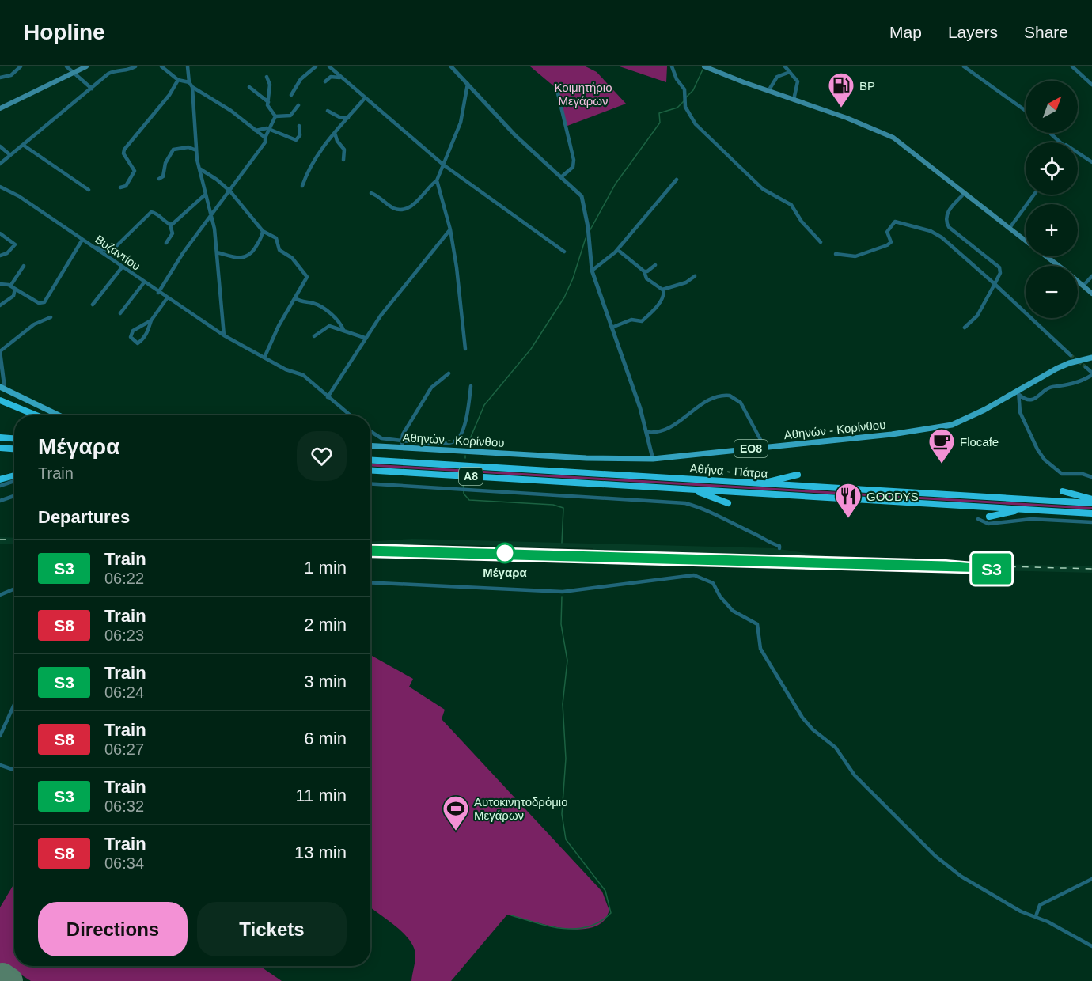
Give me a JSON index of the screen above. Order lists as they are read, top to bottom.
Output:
{
  "streets": {
    "highway": ["Αθήνα - Πάτρα", "Α8"],
    "main road": ["Αθηνών - Κορίνθου", "ΕΟ8"],
    "street": ["Βυζαντίου"]
  },
  "parks": ["Κοιμητήριο Μεγάρων"],
  "places": {
    "fuel station": ["BP"],
    "cafe": ["Flocafe"],
    "restaurant": ["GOODYS"],
    "other": ["Μέγαρα"],
    "sports": ["Αυτοκινητοδρόμιο Μεγάρων"]
  },
  "north": "top right",
  "page": {
    "header": "Hopline",
    "nav": ["Map", "Layers", "Share"],
    "on_map": "S3",
    "map_buttons": ["+", "−"],
    "heading": [
      ["Μέγαρα", "Train"],
      "Departures"
    ],
    "list": [
      {
        "mark": "S3",
        "name": "Train",
        "note": "06:22",
        "value": "1 min"
      },
      {
        "mark": "S8",
        "name": "Train",
        "note": "06:23",
        "value": "2 min"
      },
      {
        "mark": "S3",
        "name": "Train",
        "note": "06:24",
        "value": "3 min"
      },
      {
        "mark": "S8",
        "name": "Train",
        "note": "06:27",
        "value": "6 min"
      },
      {
        "mark": "S3",
        "name": "Train",
        "note": "06:32",
        "value": "11 min"
      },
      {
        "mark": "S8",
        "name": "Train",
        "note": "06:34",
        "value": "13 min"
      }
    ],
    "buttons": ["Directions", "Tickets"]
  }
}
